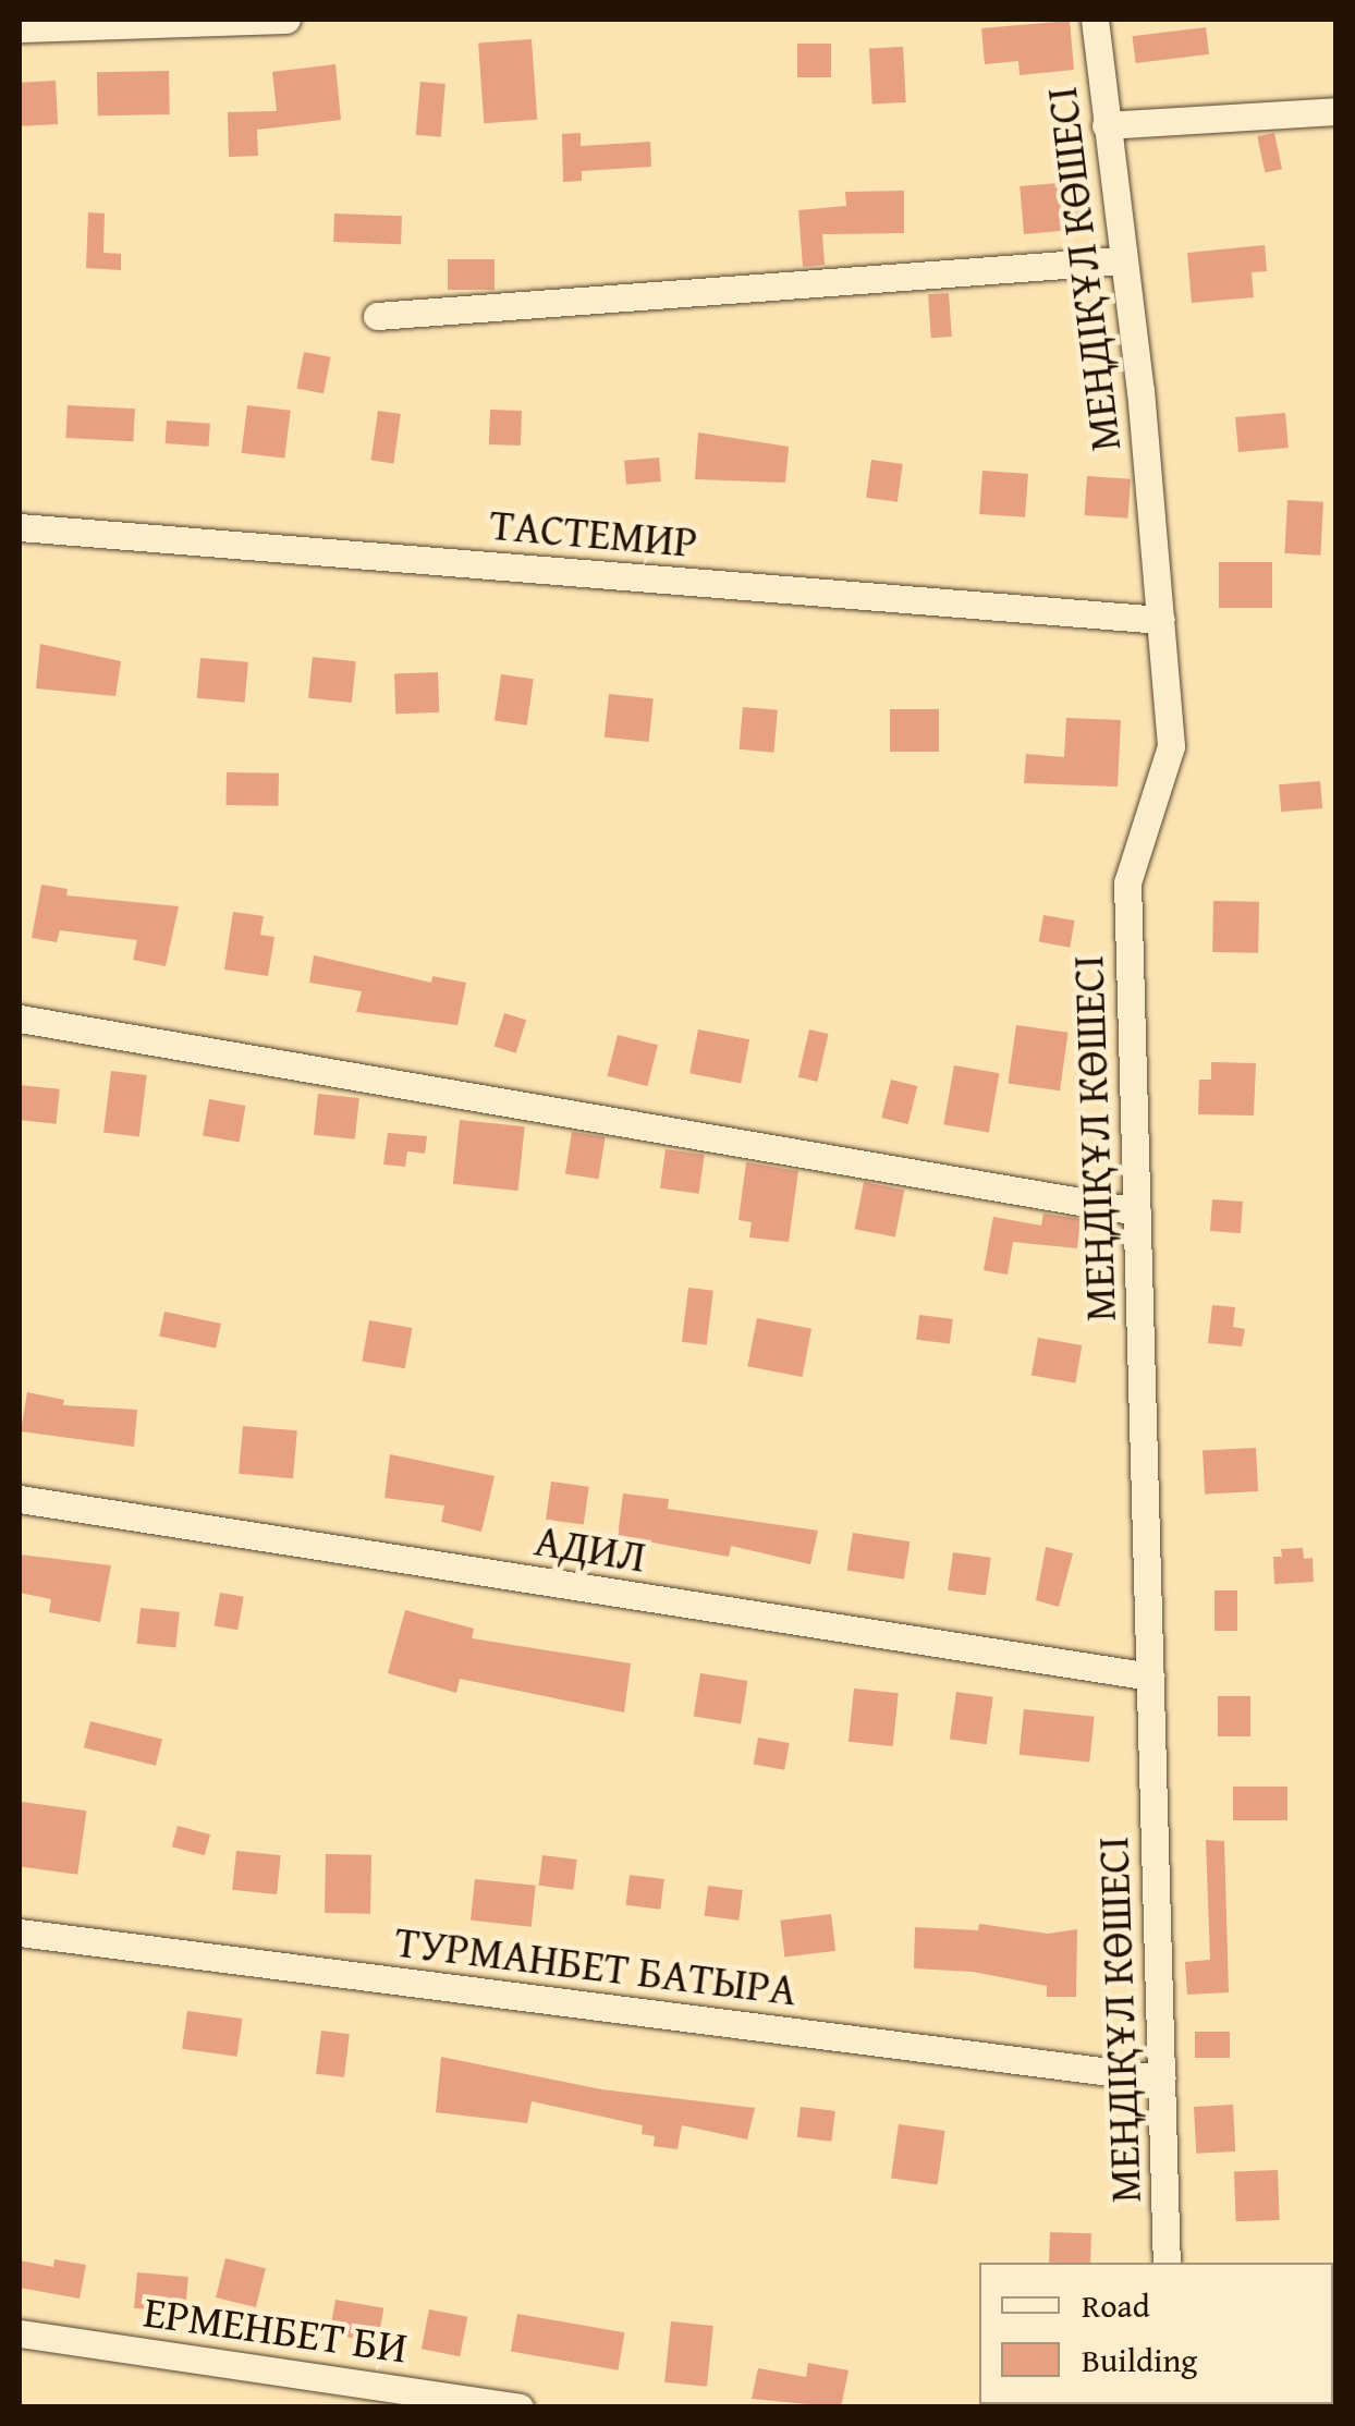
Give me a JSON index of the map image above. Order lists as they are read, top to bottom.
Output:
{
  "streets": {
    "street": [
      "МЕҢДІҚҰЛ КӨШЕСІ",
      "ТАСТЕМИР",
      "АДИЛ",
      "ТУРМАНБЕТ БАТЫРА",
      "ЕРМЕНБЕТ БИ"
    ]
  },
  "crossings": [
    ["МЕҢДІҚҰЛ КӨШЕСІ", "ТАСТЕМИР"],
    ["МЕҢДІҚҰЛ КӨШЕСІ", "АДИЛ"],
    ["МЕҢДІҚҰЛ КӨШЕСІ", "ТУРМАНБЕТ БАТЫРА"]
  ],
  "legend": ["Road", "Building"]
}
